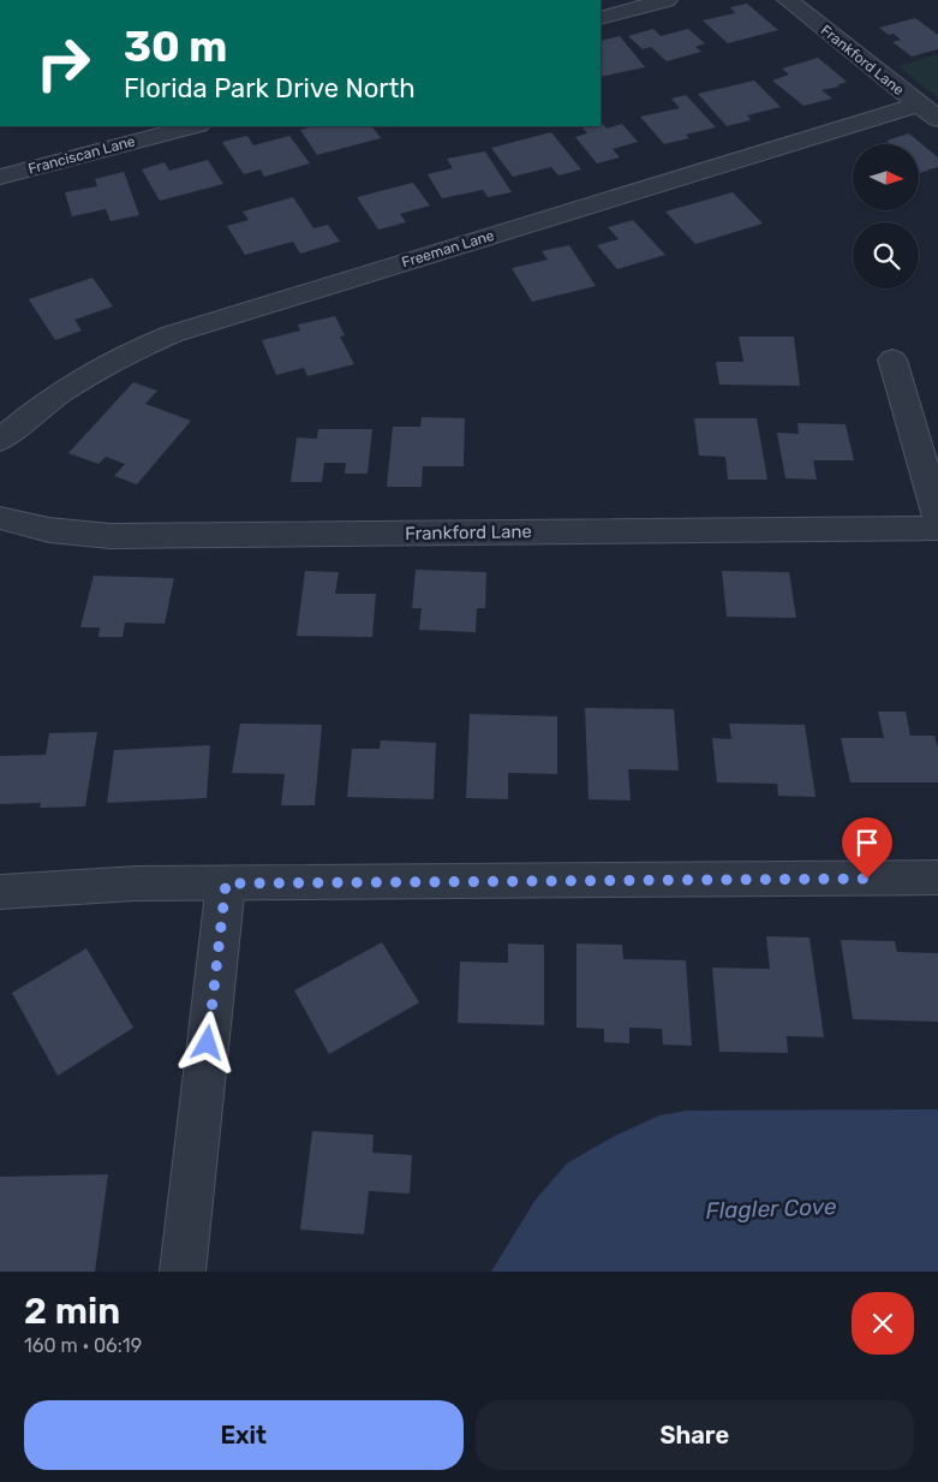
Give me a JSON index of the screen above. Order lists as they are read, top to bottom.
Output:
{
  "streets": {
    "street": ["Frankford Lane", "Franciscan Lane", "Freeman Lane"]
  },
  "crossings": [
    ["Frankford Lane", "Freeman Lane"]
  ],
  "water": ["Flagler Cove"],
  "north": "right",
  "page": {
    "turn": ["30 m", "Florida Park Drive North"],
    "heading": ["2 min", "160 m · 06:19"],
    "buttons": ["Exit", "Share"]
  }
}
